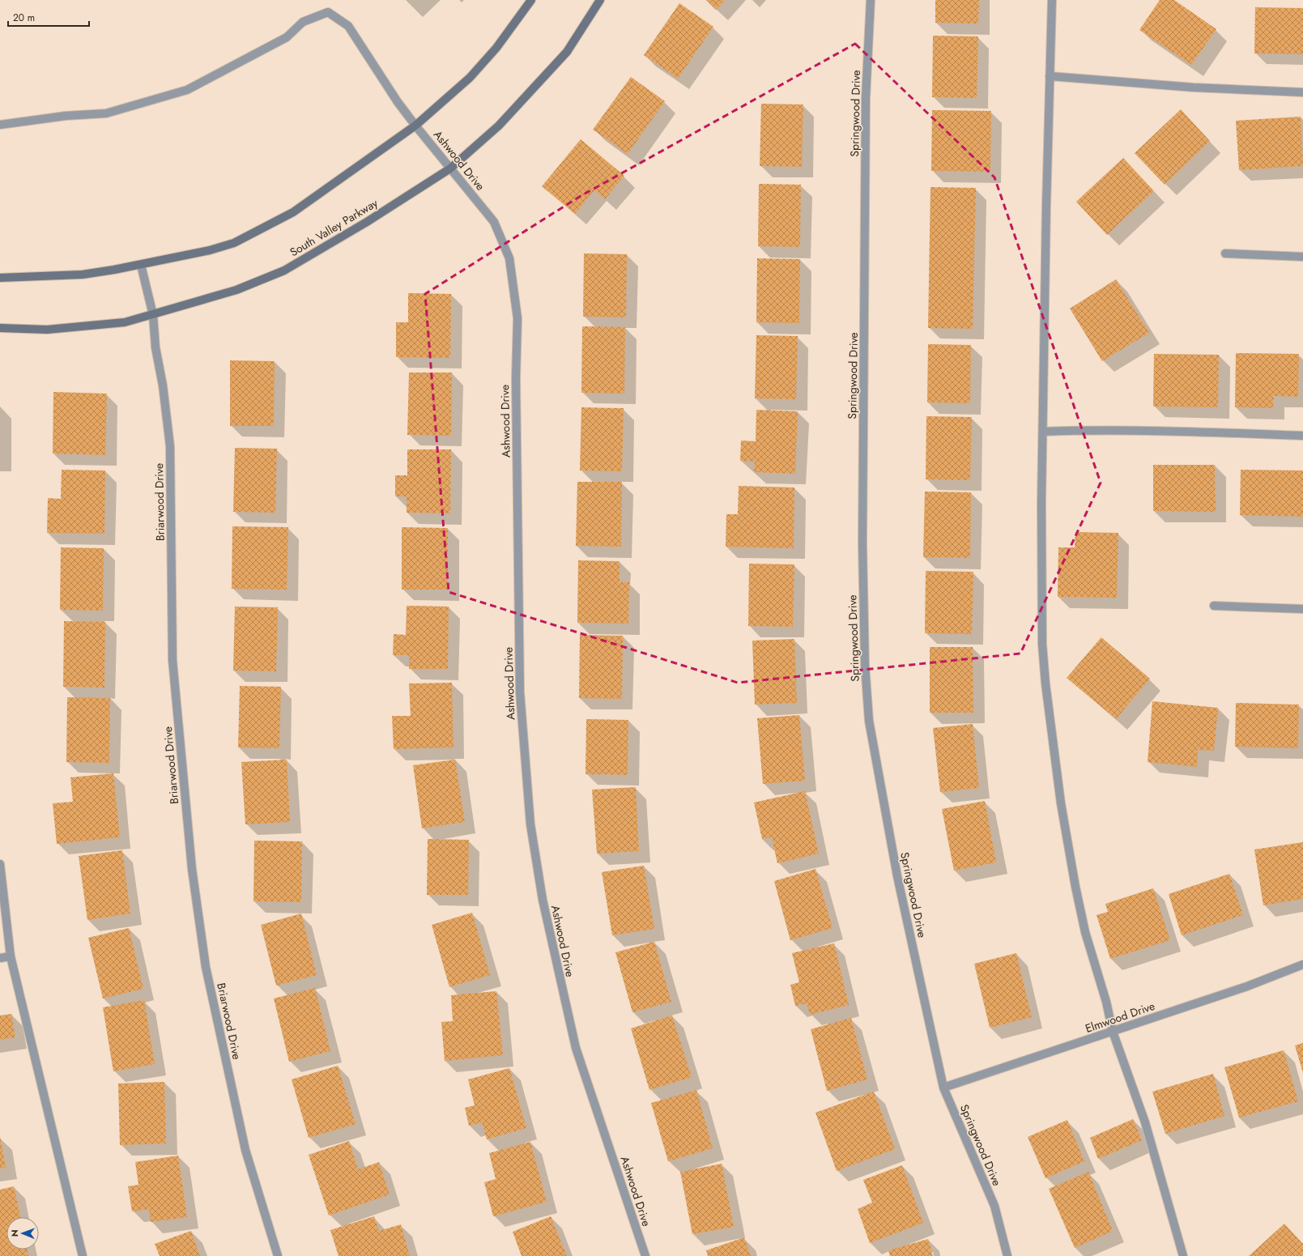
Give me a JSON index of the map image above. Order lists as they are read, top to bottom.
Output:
{
  "streets": {
    "main road": ["South Valley Parkway"],
    "street": [
      "Springwood Drive",
      "Ashwood Drive",
      "Briarwood Drive",
      "Elmwood Drive"
    ]
  },
  "crossings": [
    ["Springwood Drive", "Elmwood Drive"],
    ["Ashwood Drive", "South Valley Parkway"],
    ["South Valley Parkway", "Briarwood Drive"]
  ],
  "scale_bar": "20 m",
  "north": "left"
}
